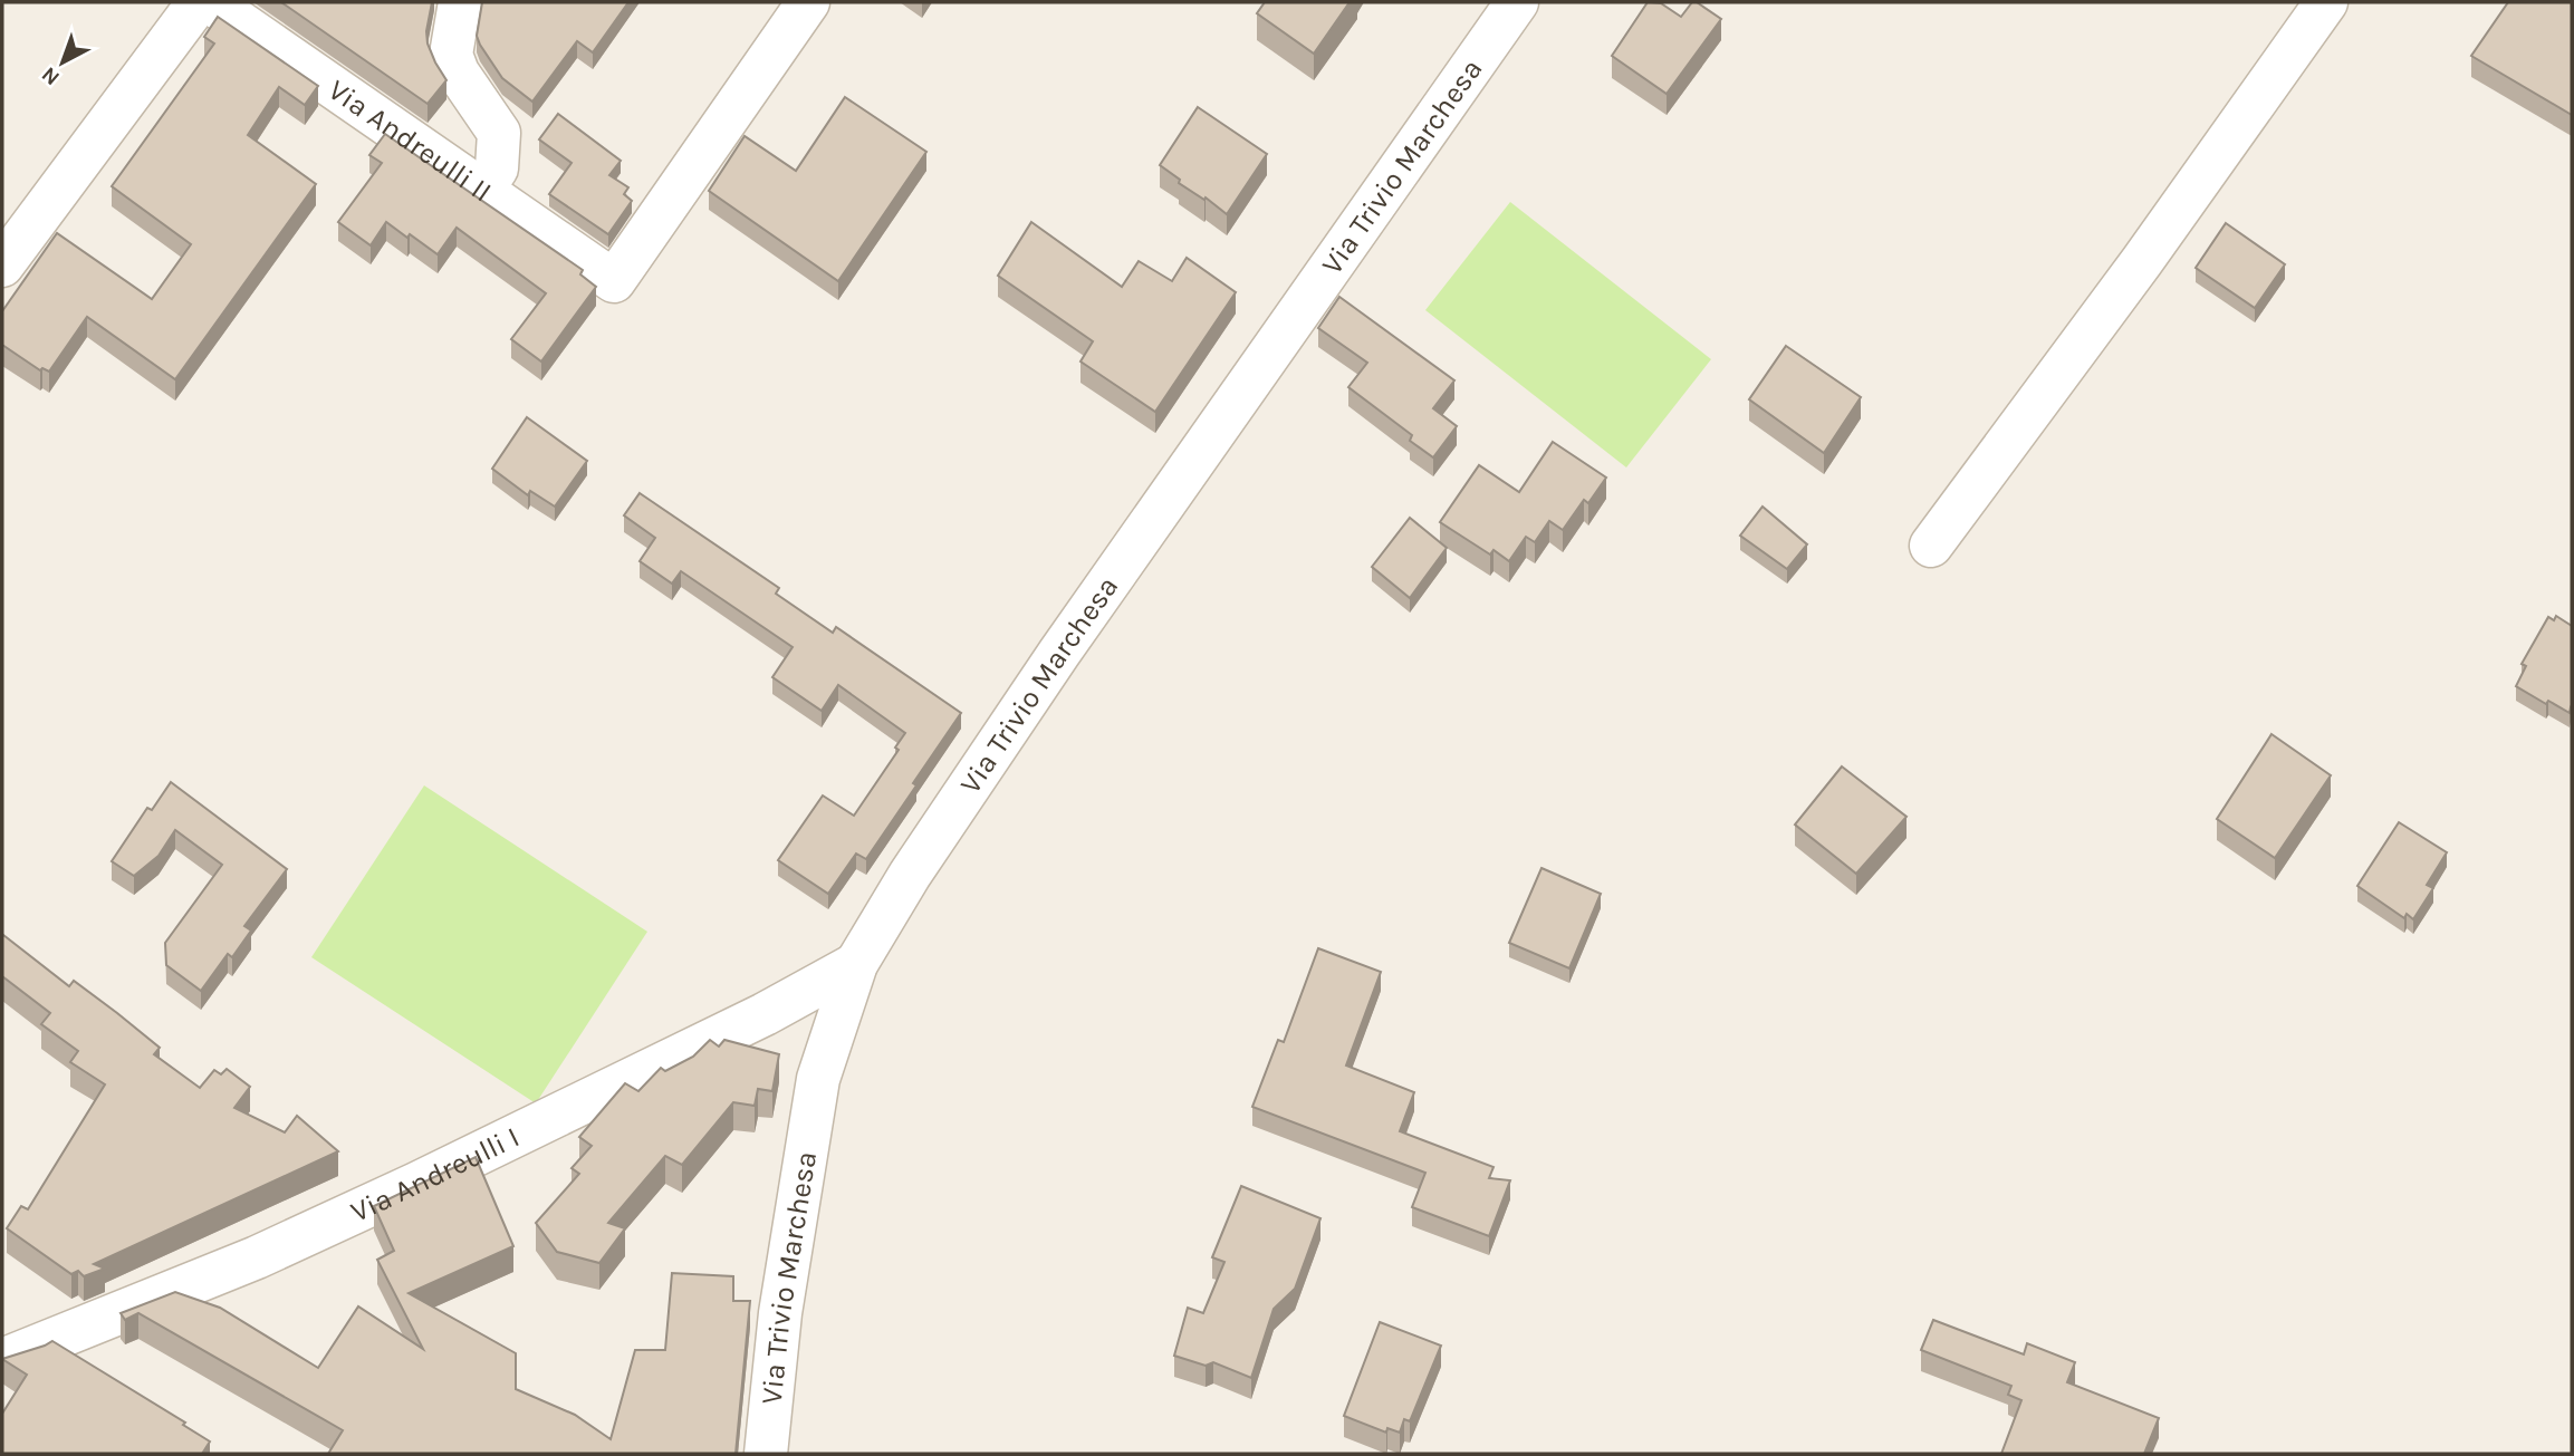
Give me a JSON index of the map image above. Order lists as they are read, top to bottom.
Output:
{
  "streets": {
    "street": ["Via Andreulli II", "Via Trivio Marchesa", "Via Andreulli I"]
  },
  "crossings": [
    ["Via Trivio Marchesa", "Via Andreulli I"]
  ],
  "north": "bottom left"
}
